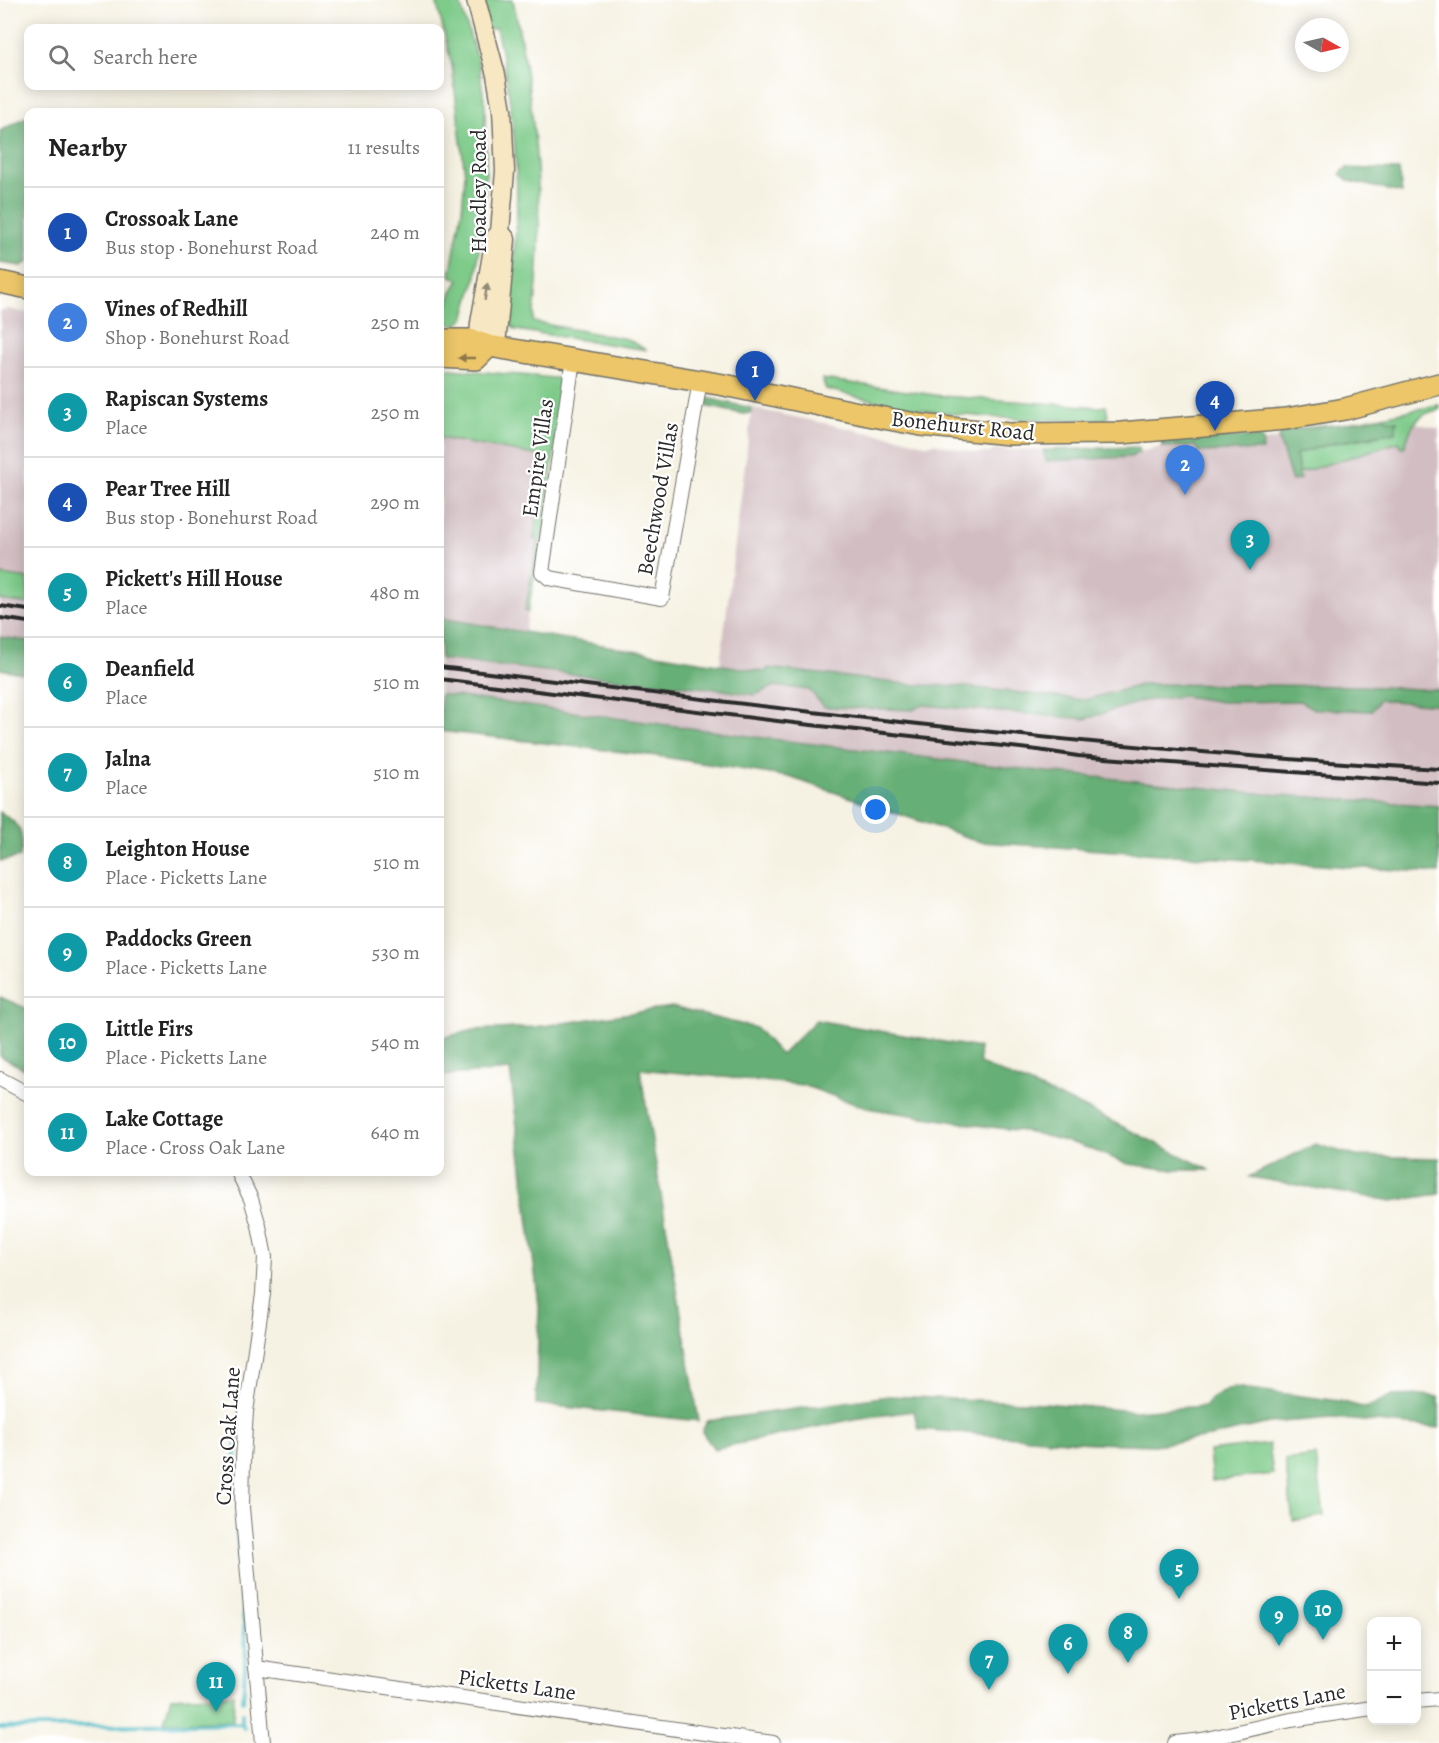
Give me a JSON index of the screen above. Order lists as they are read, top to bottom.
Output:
{
  "streets": {
    "main road": ["Bonehurst Road"],
    "street": [
      "Hoadley Road",
      "Empire Villas",
      "Beechwood Villas",
      "Cross Oak Lane",
      "Picketts Lane"
    ]
  },
  "crossings": [
    ["Hoadley Road", "Bonehurst Road"],
    ["Bonehurst Road", "Empire Villas"],
    ["Bonehurst Road", "Beechwood Villas"],
    ["Empire Villas", "Beechwood Villas"],
    ["Cross Oak Lane", "Picketts Lane"]
  ],
  "north": "right",
  "page": {
    "search": "Search here",
    "heading": ["Nearby", "11 results"],
    "list": [
      {
        "mark": "1",
        "name": "Crossoak Lane",
        "note": "Bus stop · Bonehurst Road",
        "value": "240 m"
      },
      {
        "mark": "2",
        "name": "Vines of Redhill",
        "note": "Shop · Bonehurst Road",
        "value": "250 m"
      },
      {
        "mark": "3",
        "name": "Rapiscan Systems",
        "note": "Place",
        "value": "250 m"
      },
      {
        "mark": "4",
        "name": "Pear Tree Hill",
        "note": "Bus stop · Bonehurst Road",
        "value": "290 m"
      },
      {
        "mark": "5",
        "name": "Pickett's Hill House",
        "note": "Place",
        "value": "480 m"
      },
      {
        "mark": "6",
        "name": "Deanfield",
        "note": "Place",
        "value": "510 m"
      },
      {
        "mark": "7",
        "name": "Jalna",
        "note": "Place",
        "value": "510 m"
      },
      {
        "mark": "8",
        "name": "Leighton House",
        "note": "Place · Picketts Lane",
        "value": "510 m"
      },
      {
        "mark": "9",
        "name": "Paddocks Green",
        "note": "Place · Picketts Lane",
        "value": "530 m"
      },
      {
        "mark": "10",
        "name": "Little Firs",
        "note": "Place · Picketts Lane",
        "value": "540 m"
      },
      {
        "mark": "11",
        "name": "Lake Cottage",
        "note": "Place · Cross Oak Lane",
        "value": "640 m"
      }
    ],
    "pins": [
      "1",
      "4",
      "2",
      "3",
      "5",
      "10",
      "9",
      "8",
      "6",
      "7",
      "11"
    ],
    "map_buttons": ["+", "−"]
  }
}
